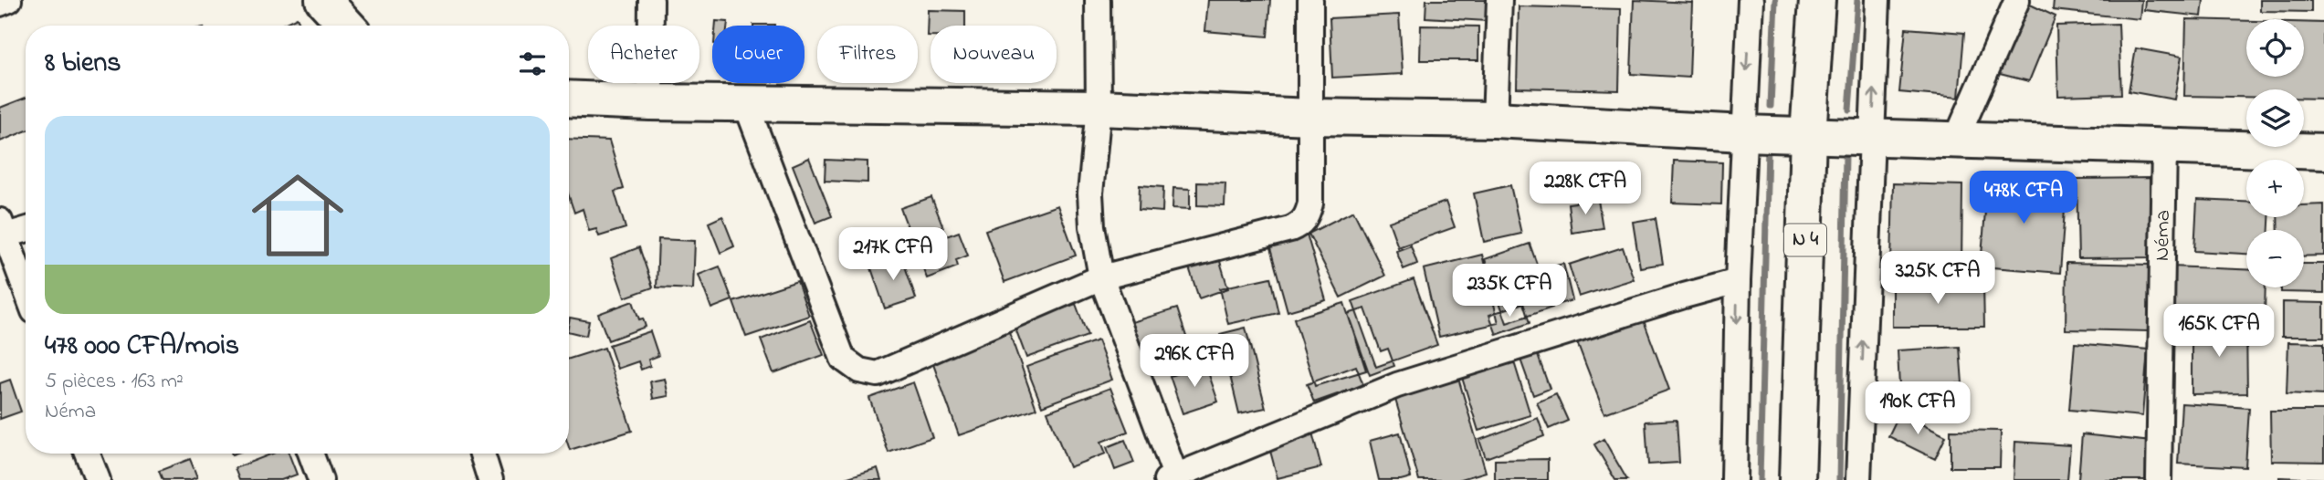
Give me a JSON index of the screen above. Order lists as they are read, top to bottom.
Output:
{
  "streets": {
    "main road": ["N 4"],
    "street": ["Néma"]
  },
  "page": {
    "map_buttons": ["+", "−"],
    "chip": [
      "Acheter",
      "Louer",
      "Filtres",
      "Nouveau"
    ],
    "heading": "8 biens",
    "list": [
      {
        "name": "478 000 CFA/mois",
        "note": "5 pièces · 163 m² · Néma"
      }
    ],
    "price": [
      "228K CFA",
      "478K CFA",
      "217K CFA",
      "325K CFA",
      "235K CFA",
      "165K CFA",
      "296K CFA",
      "190K CFA"
    ]
  }
}
